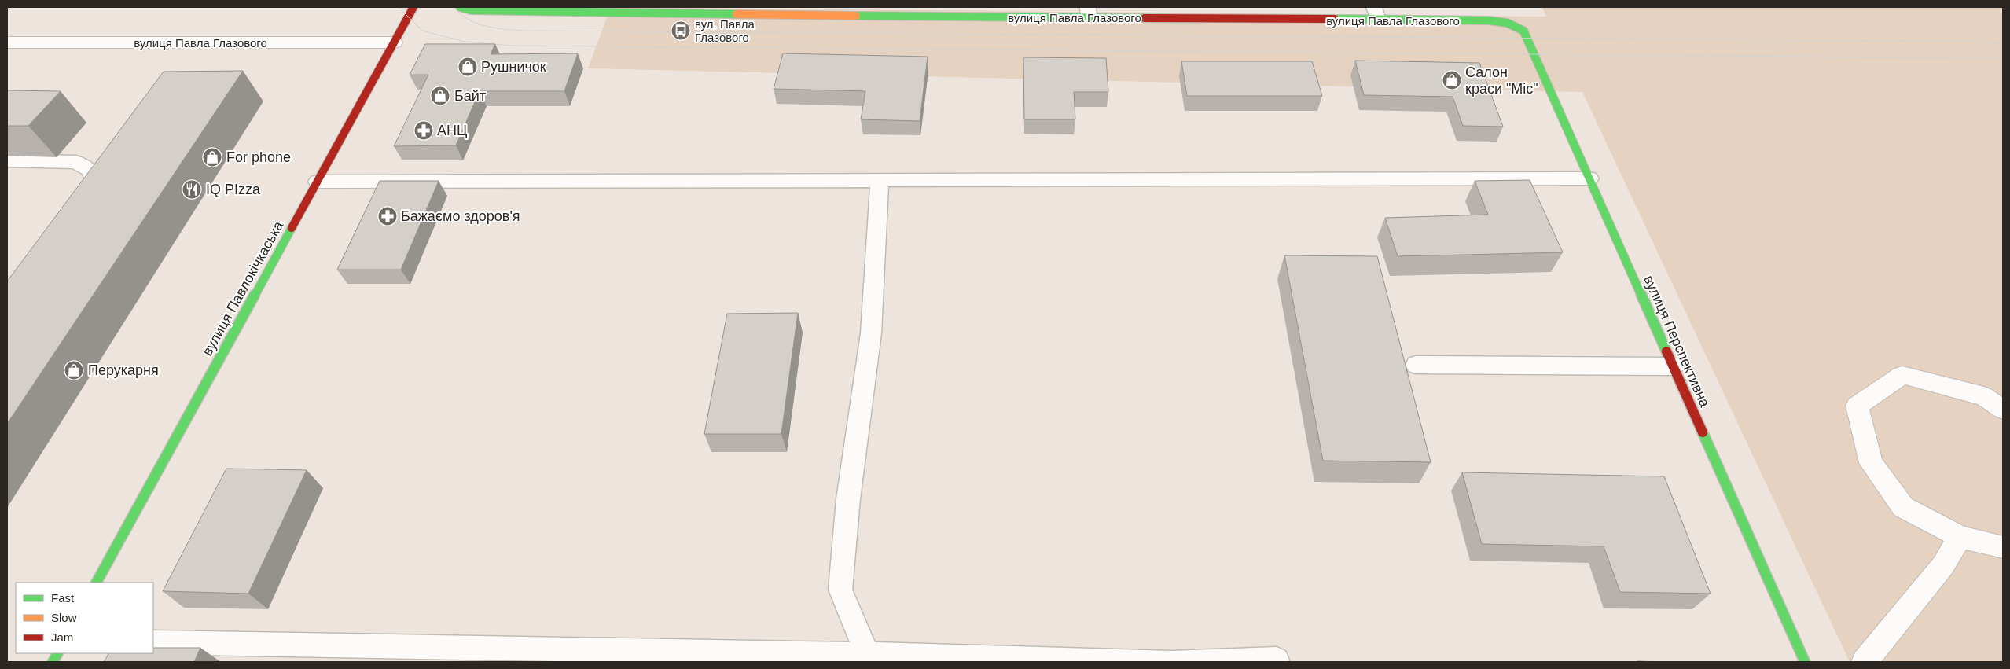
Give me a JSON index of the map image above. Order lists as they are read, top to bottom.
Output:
{
  "streets": {
    "street": ["вулиця Павла Глазового", "вулиця Павлокічкаська", "вулиця Перспективна"]
  },
  "crossings": [
    ["вулиця Павла Глазового", "вулиця Павлокічкаська"],
    ["вулиця Павла Глазового", "вулиця Перспективна"]
  ],
  "places": {
    "bus stop": ["вул. Павла Глазового"],
    "shop": [
      "Рушничок",
      "Салон краси \"Міс\"",
      "Байт",
      "For phone",
      "Перукарня"
    ],
    "pharmacy": ["АНЦ", "Бажаємо здоров'я"],
    "restaurant": ["IQ PIzza"]
  },
  "legend": ["Fast", "Slow", "Jam"]
}
